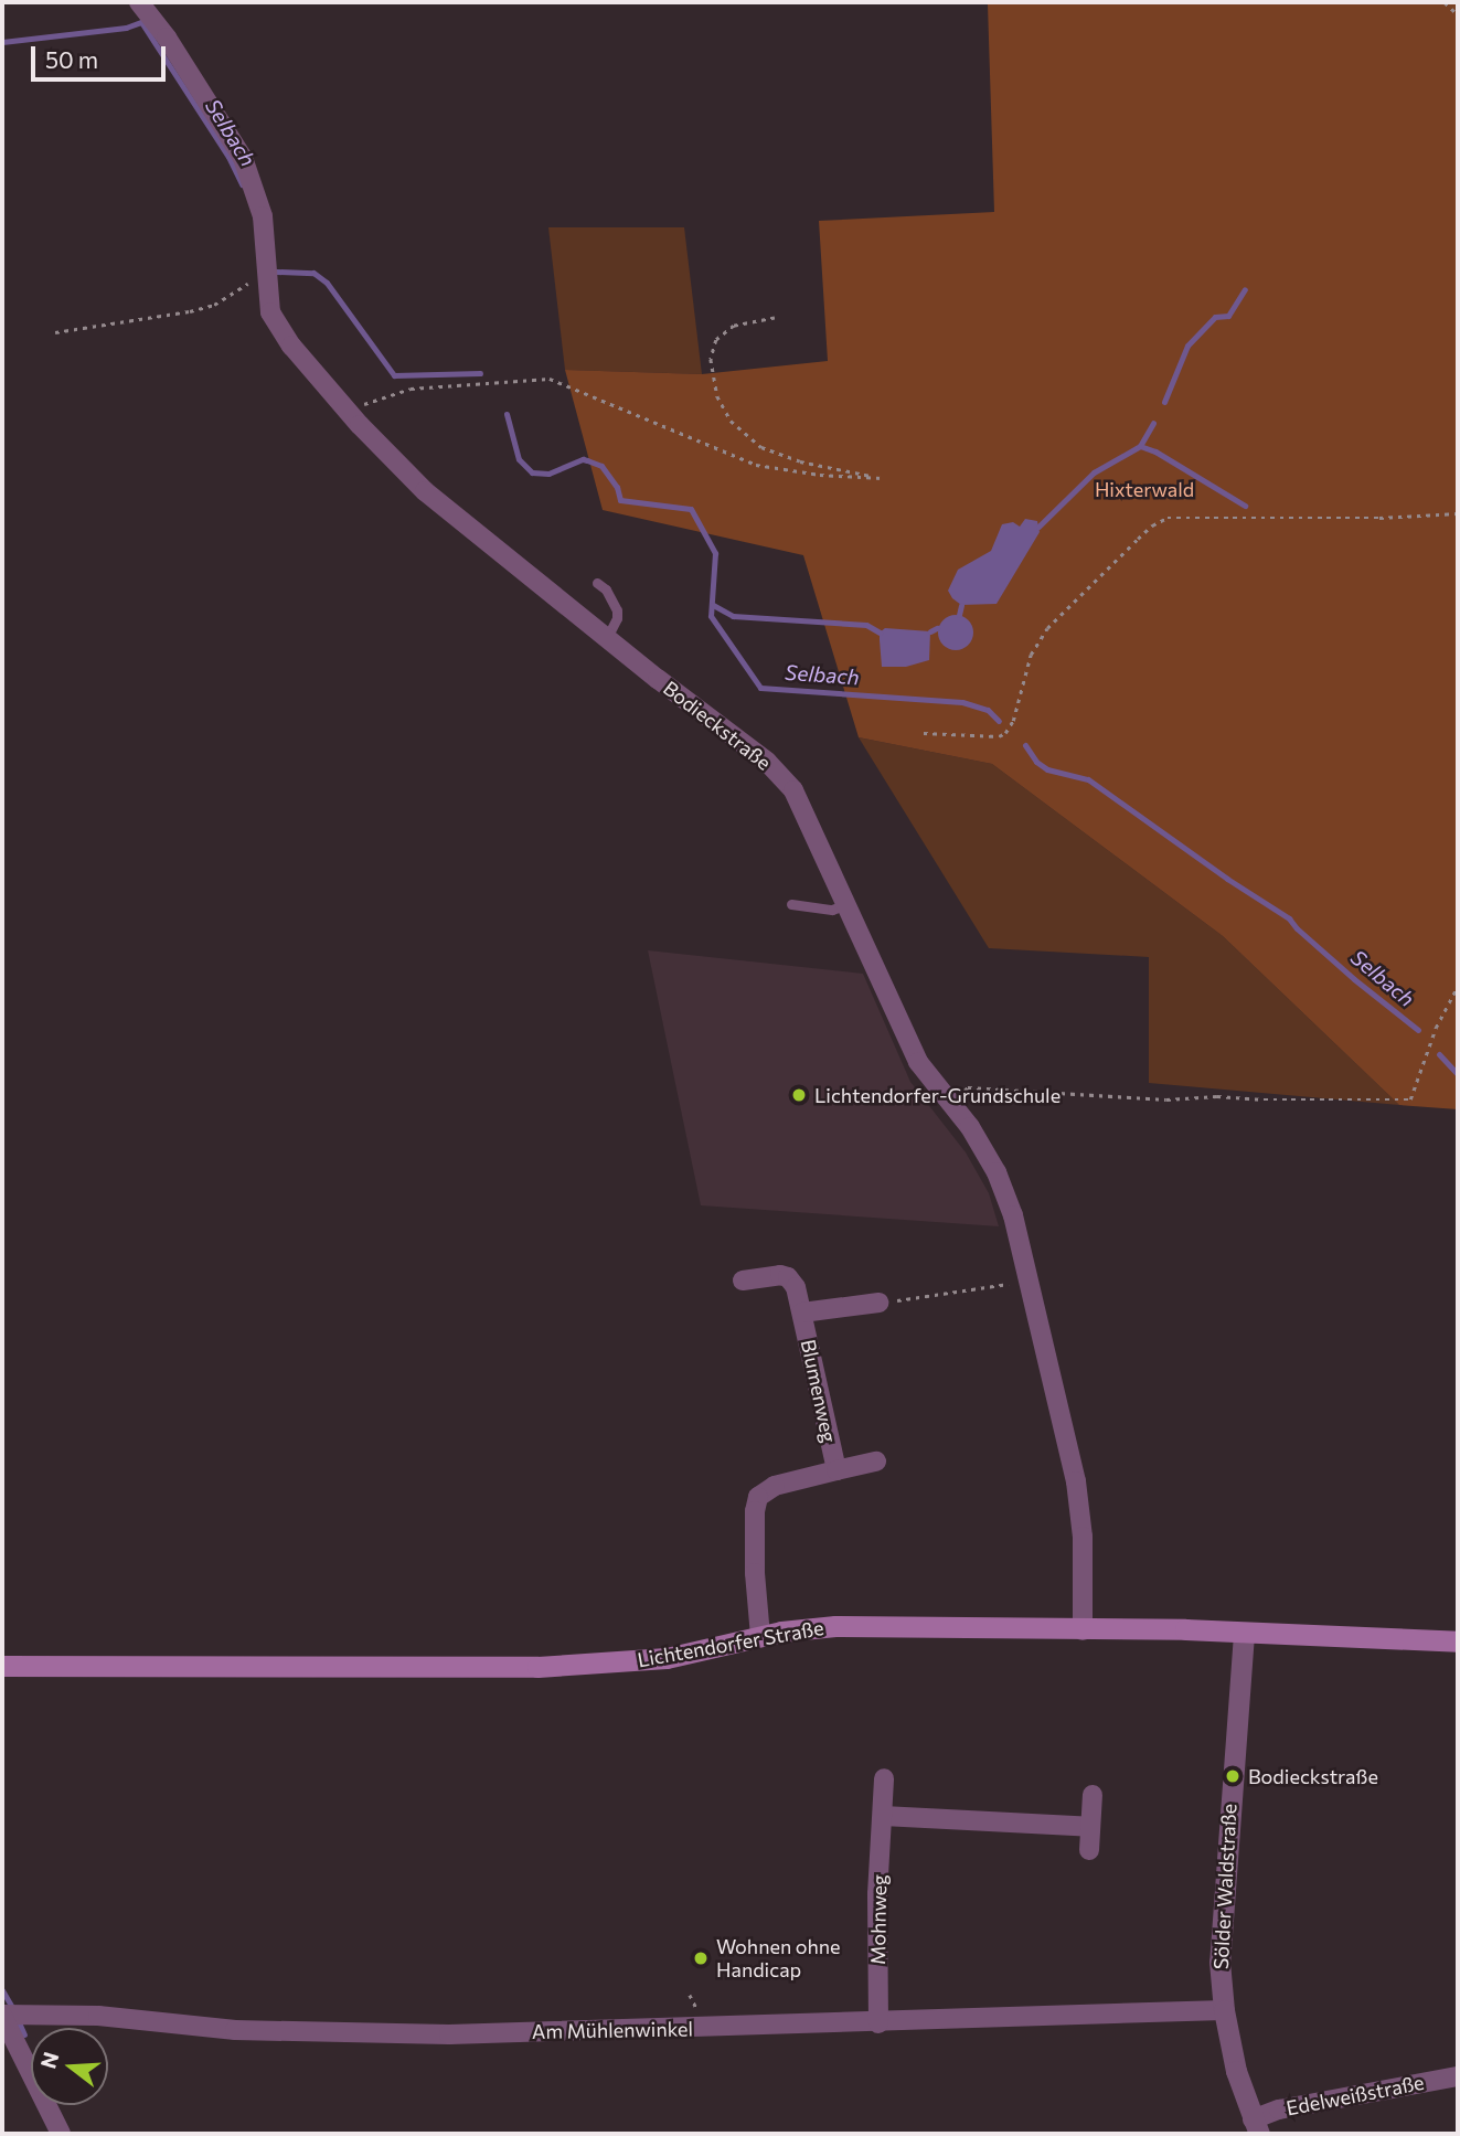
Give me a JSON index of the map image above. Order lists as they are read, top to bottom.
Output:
{
  "streets": {
    "main road": ["Lichtendorfer Straße"],
    "street": [
      "Bodieckstraße",
      "Blumenweg",
      "Sölder Waldstraße",
      "Mohnweg",
      "Am Mühlenwinkel",
      "Edelweißstraße"
    ]
  },
  "crossings": [
    ["Bodieckstraße", "Lichtendorfer Straße"],
    ["Lichtendorfer Straße", "Sölder Waldstraße"],
    ["Sölder Waldstraße", "Am Mühlenwinkel"],
    ["Sölder Waldstraße", "Edelweißstraße"],
    ["Mohnweg", "Am Mühlenwinkel"]
  ],
  "water": ["Selbach"],
  "parks": ["Hixterwald"],
  "places": ["Lichtendorfer-Grundschule", "Bodieckstraße", "Wohnen ohne Handicap"],
  "scale_bar": "50 m",
  "north": "left"
}
